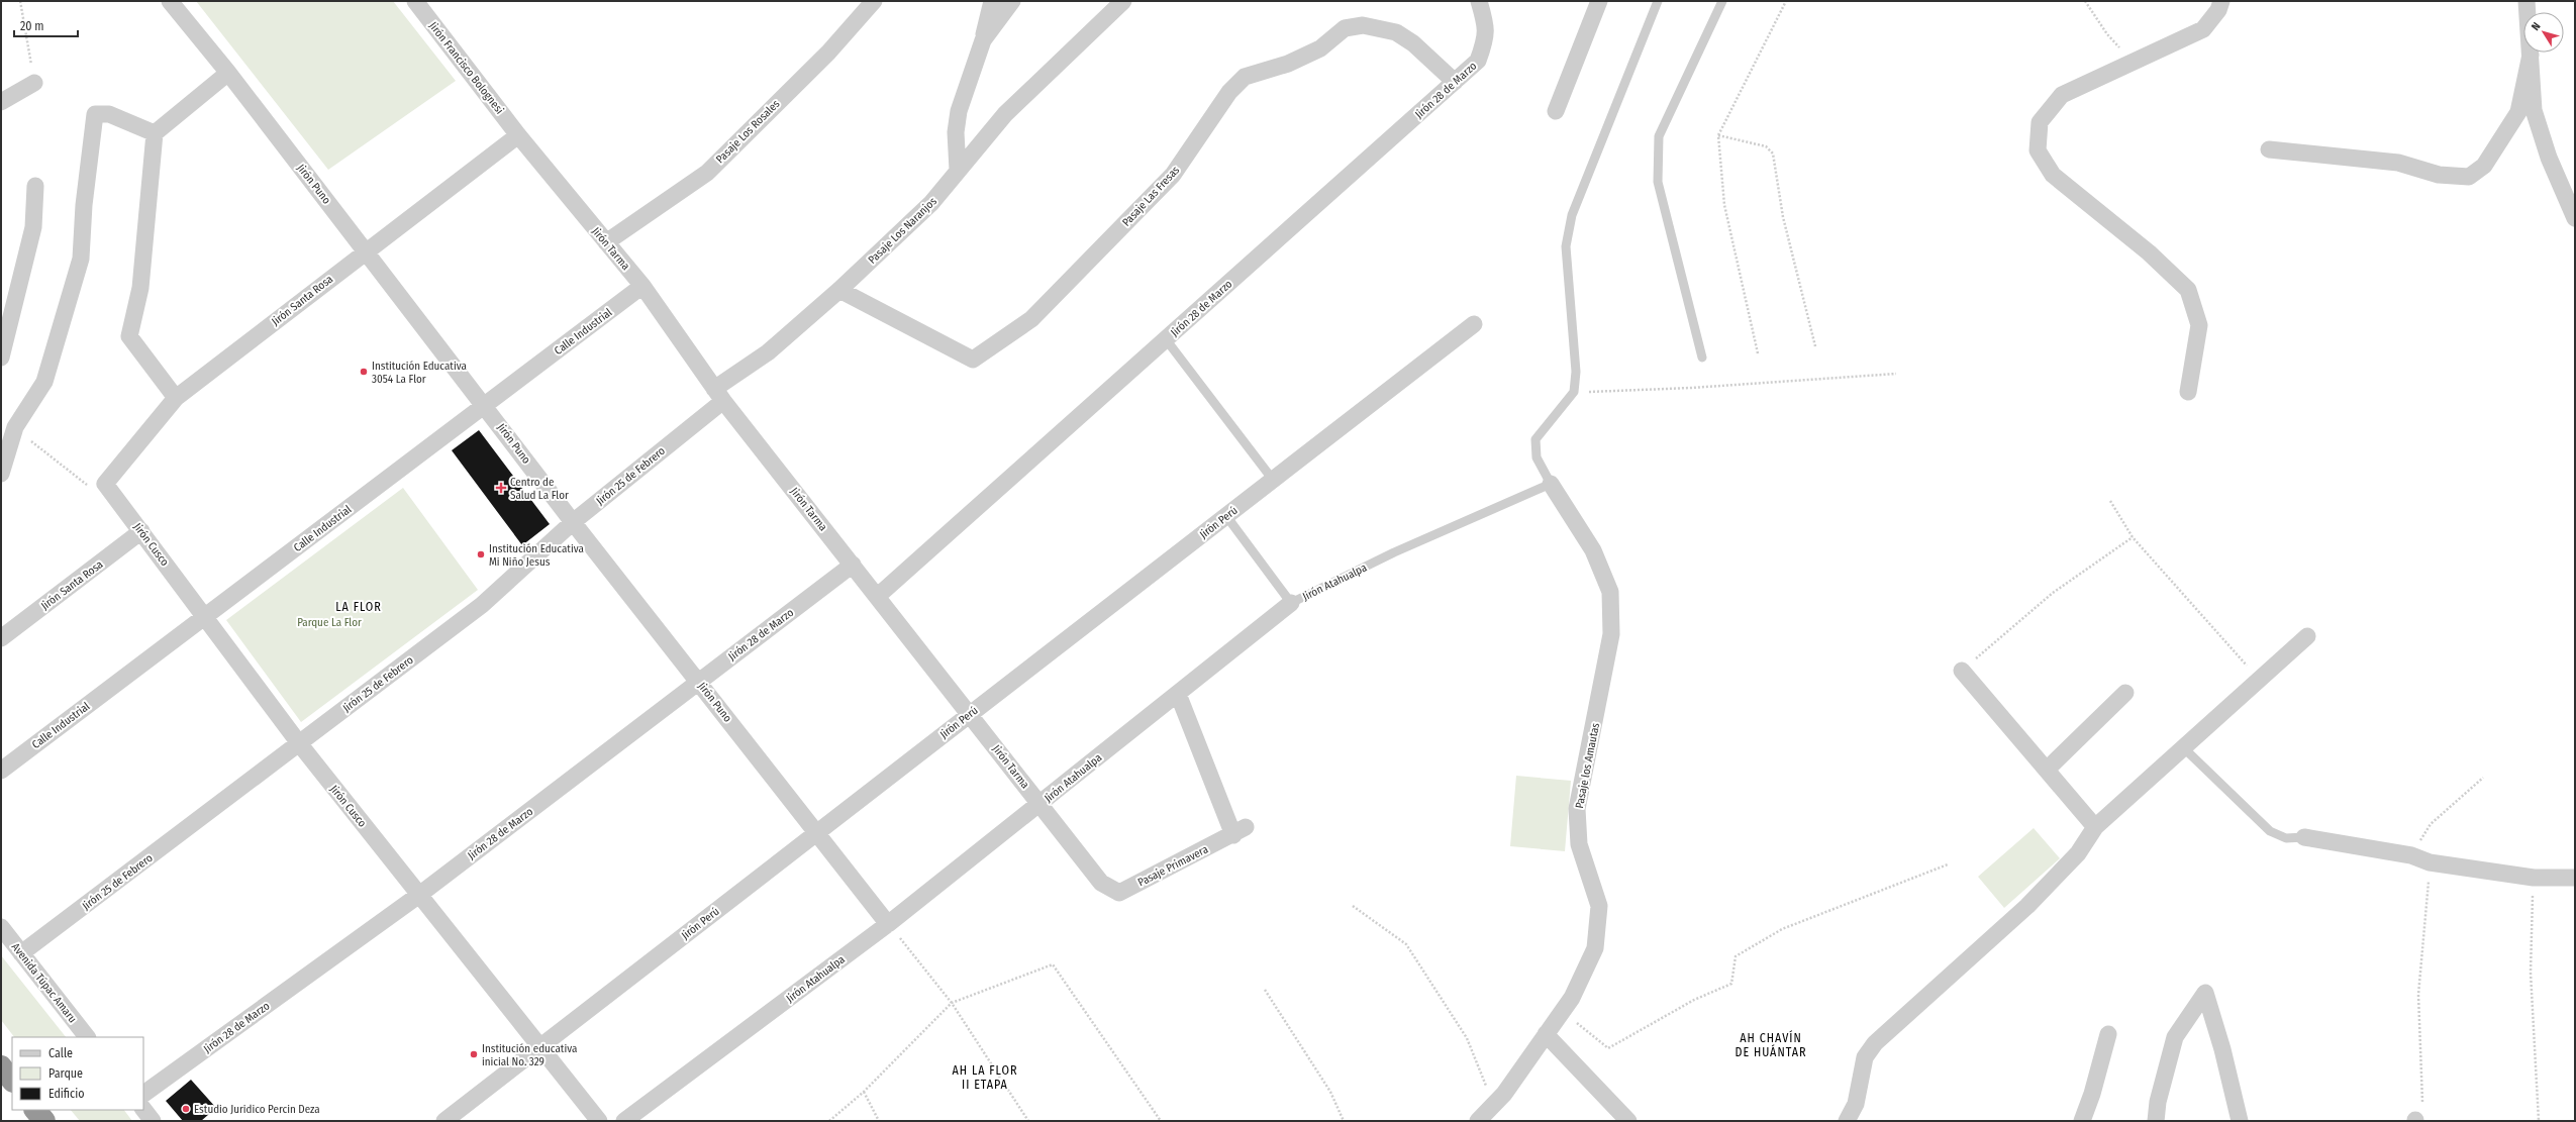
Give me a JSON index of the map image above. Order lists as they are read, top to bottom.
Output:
{
  "streets": {
    "street": [
      "Jirón Francisco Bolognesi",
      "Jirón 28 de Marzo",
      "Pasaje Los Rosales",
      "Jirón Puno",
      "Pasaje Las Fresas",
      "Pasaje Los Naranjos",
      "Jirón Tarma",
      "Jirón Santa Rosa",
      "Calle Industrial",
      "Jirón 25 de Febrero",
      "Jirón Perú",
      "Jirón Cusco",
      "Jirón Atahualpa",
      "Pasaje los Amautas",
      "Pasaje Primavera",
      "Avenida Túpac Amaru"
    ]
  },
  "crossings": [
    ["Jirón Francisco Bolognesi", "Jirón Tarma"],
    ["Jirón Francisco Bolognesi", "Jirón Santa Rosa"],
    ["Jirón 28 de Marzo", "Jirón Puno"],
    ["Jirón 28 de Marzo", "Pasaje Las Fresas"],
    ["Jirón 28 de Marzo", "Jirón Tarma"],
    ["Jirón 28 de Marzo", "Jirón Cusco"],
    ["Pasaje Los Rosales", "Jirón Tarma"],
    ["Jirón Puno", "Jirón Santa Rosa"],
    ["Jirón Puno", "Calle Industrial"],
    ["Jirón Puno", "Jirón 25 de Febrero"],
    ["Jirón Puno", "Jirón Perú"],
    ["Jirón Puno", "Jirón Atahualpa"],
    ["Pasaje Las Fresas", "Pasaje Los Naranjos"],
    ["Pasaje Los Naranjos", "Jirón Tarma"],
    ["Pasaje Los Naranjos", "Jirón 25 de Febrero"],
    ["Jirón Tarma", "Jirón Santa Rosa"],
    ["Jirón Tarma", "Calle Industrial"],
    ["Jirón Tarma", "Jirón 25 de Febrero"],
    ["Jirón Tarma", "Jirón Perú"],
    ["Jirón Tarma", "Jirón Atahualpa"],
    ["Jirón Tarma", "Pasaje Primavera"],
    ["Jirón Santa Rosa", "Jirón Cusco"],
    ["Calle Industrial", "Jirón Cusco"],
    ["Jirón 25 de Febrero", "Jirón Cusco"],
    ["Jirón 25 de Febrero", "Avenida Túpac Amaru"],
    ["Jirón Perú", "Jirón Cusco"],
    ["Jirón Atahualpa", "Pasaje los Amautas"],
    ["Jirón Atahualpa", "Pasaje Primavera"]
  ],
  "districts": ["LA FLOR", "AH CHAVÍN DE HUÁNTAR", "AH LA FLOR II ETAPA"],
  "parks": ["Parque La Flor"],
  "places": {
    "other": [
      "Institución Educativa 3054 La Flor",
      "Institución Educativa Mi Niño Jesus",
      "Institución educativa inicial No. 329",
      "Estudio Juridico Percin Deza"
    ],
    "health": ["Centro de Salud La Flor"]
  },
  "legend": ["Calle", "Parque", "Edificio"],
  "scale_bar": "20 m",
  "north": "top left"
}
